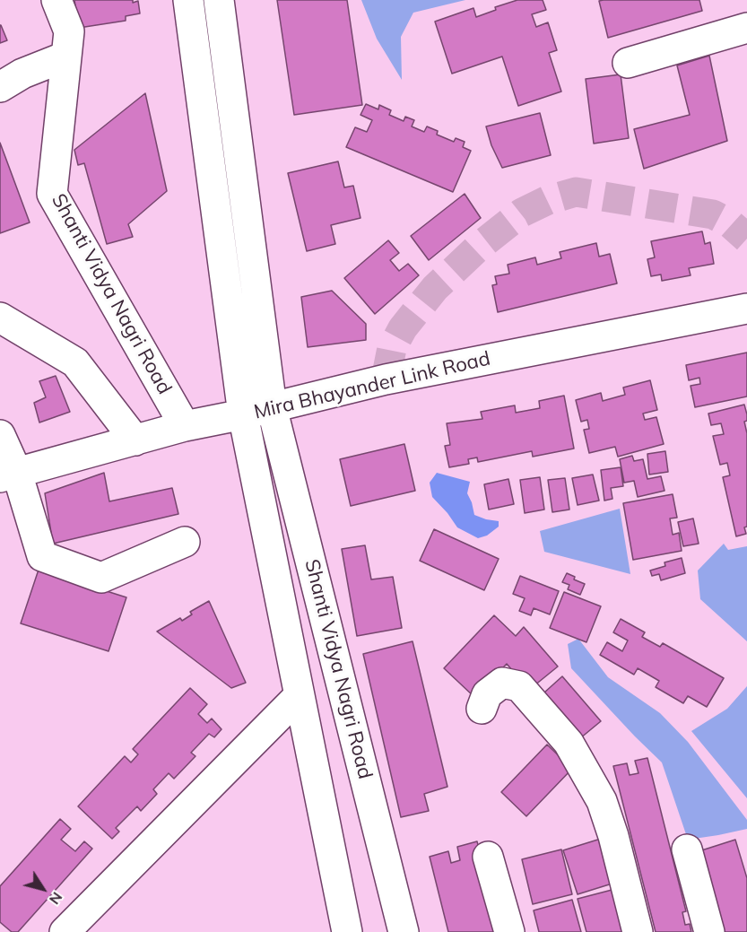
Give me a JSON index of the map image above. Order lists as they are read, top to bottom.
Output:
{
  "streets": {
    "street": ["Shanti Vidya Nagri Road", "Mira Bhayander Link Road"]
  },
  "crossings": [
    ["Shanti Vidya Nagri Road", "Mira Bhayander Link Road"]
  ],
  "north": "bottom right"
}
